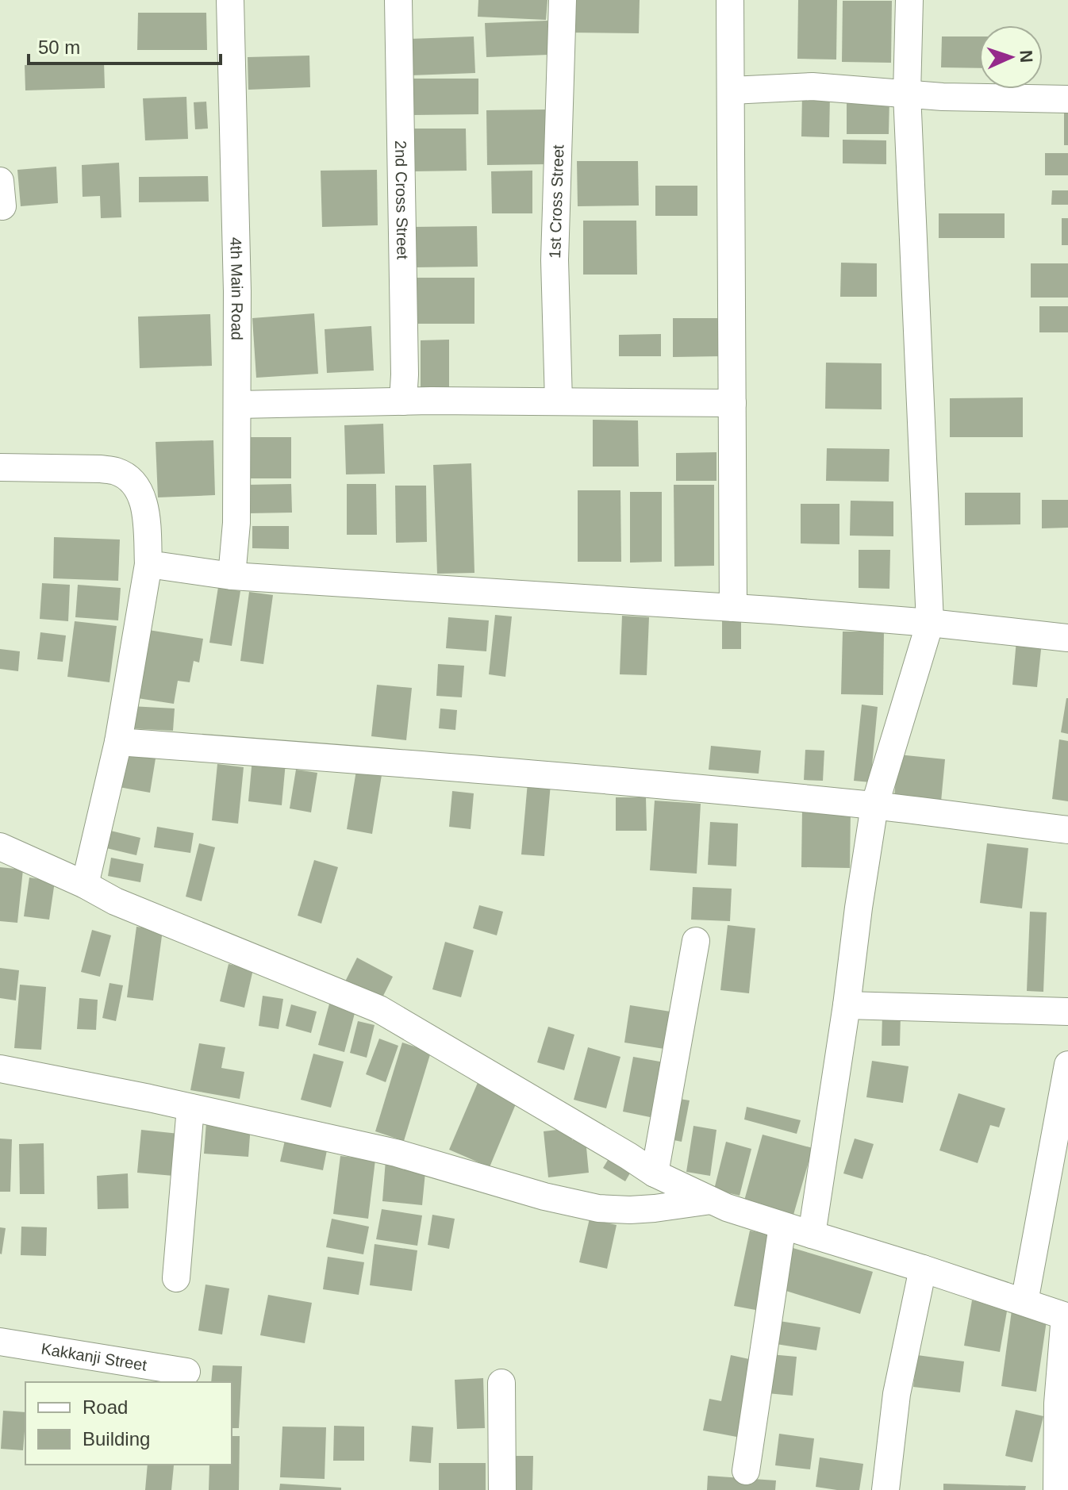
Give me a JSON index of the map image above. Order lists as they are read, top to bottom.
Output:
{
  "streets": {
    "street": [
      "2nd Cross Street",
      "1st Cross Street",
      "4th Main Road",
      "Kakkanji Street"
    ]
  },
  "legend": ["Road", "Building"],
  "scale_bar": "50 m",
  "north": "right"
}
